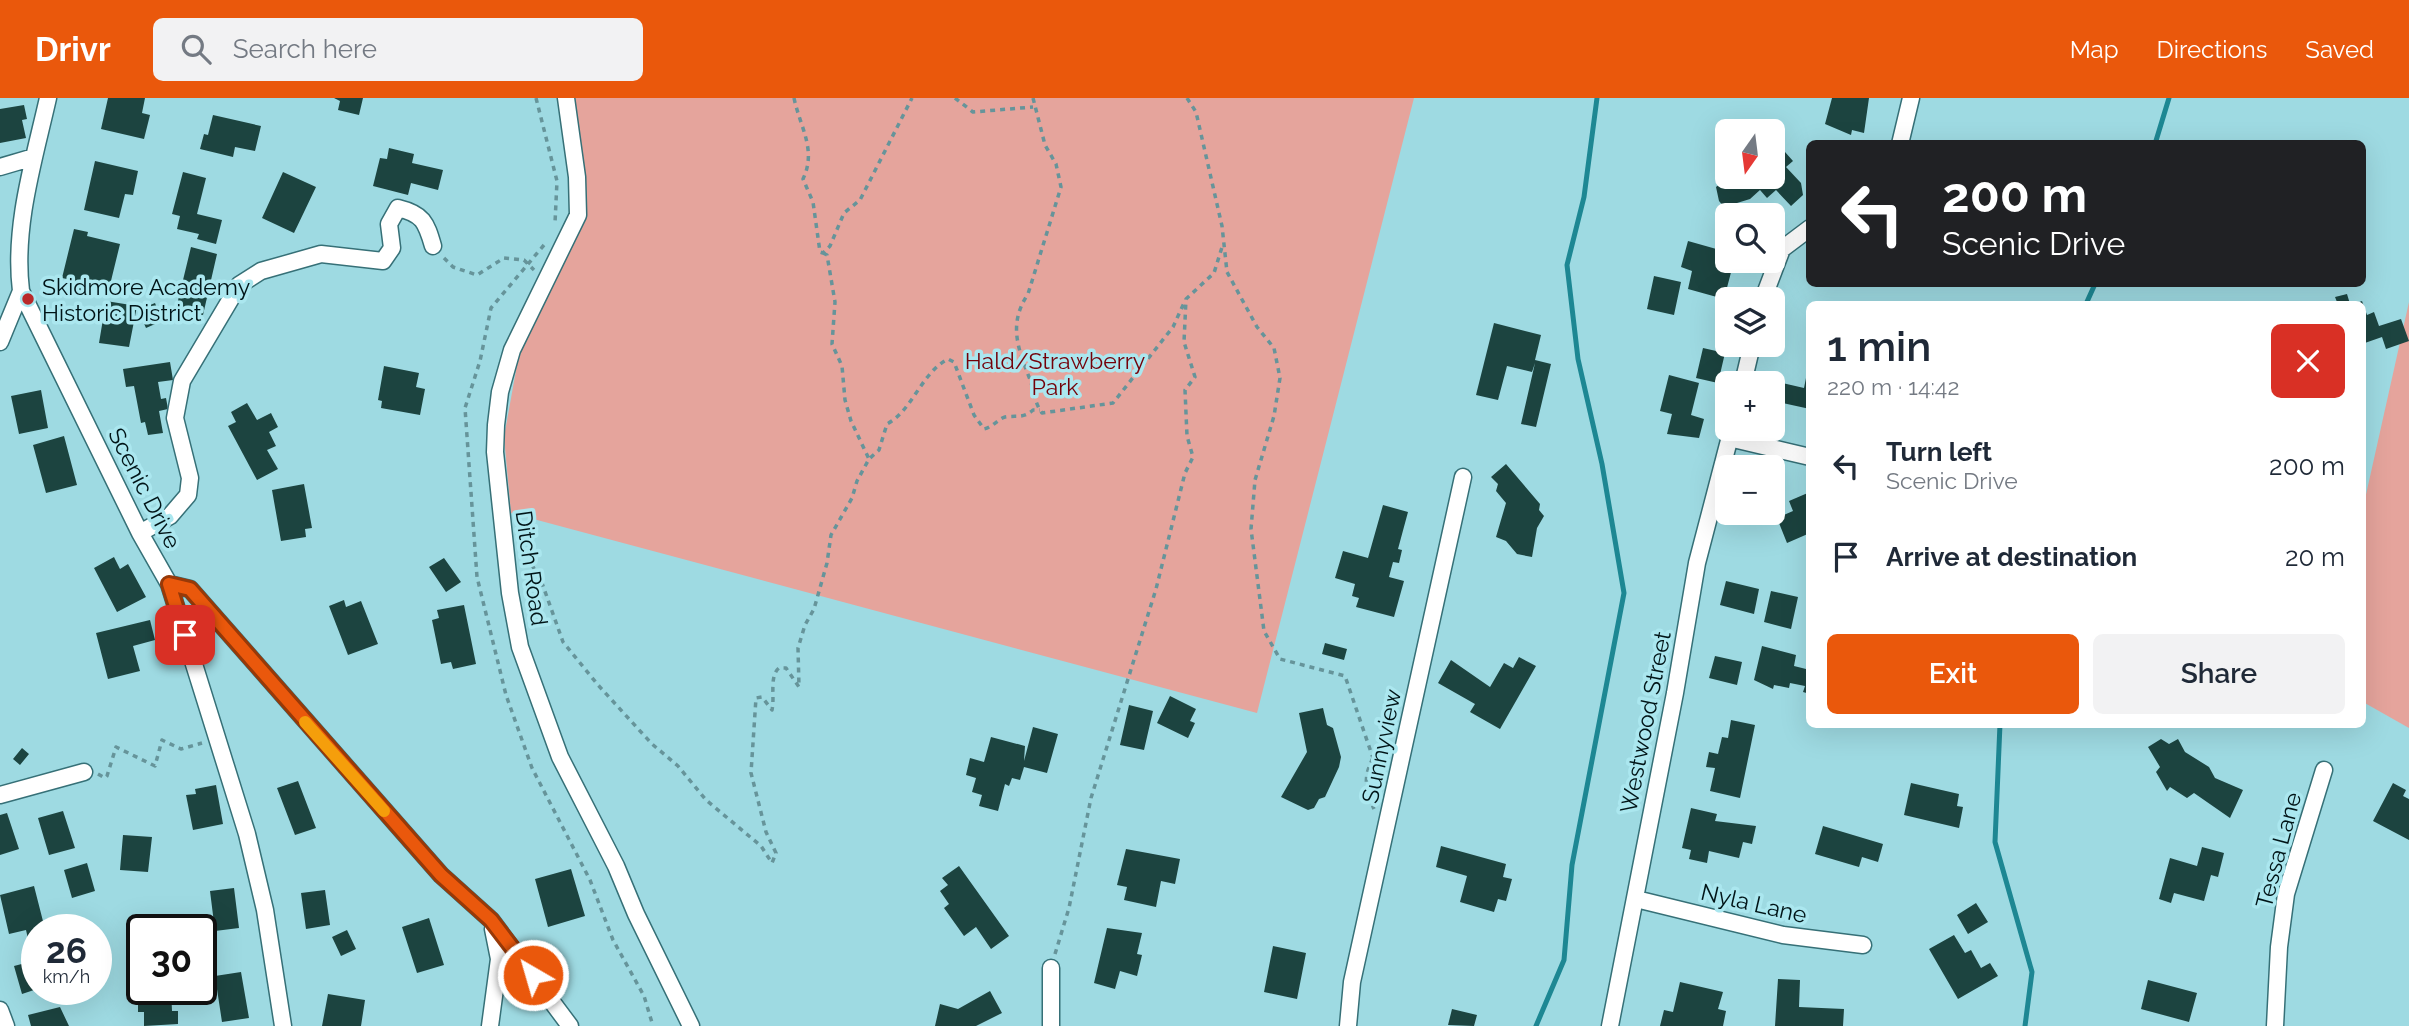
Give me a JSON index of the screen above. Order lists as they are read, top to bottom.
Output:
{
  "streets": {
    "street": [
      "Scenic Drive",
      "Ditch Road",
      "Westwood Street",
      "Sunnyview",
      "Tessa Lane",
      "Nyla Lane"
    ]
  },
  "crossings": [
    ["Westwood Street", "Nyla Lane"]
  ],
  "parks": ["Hald/Strawberry Park"],
  "places": ["Skidmore Academy Historic District"],
  "north": "bottom",
  "page": {
    "header": "Drivr",
    "search": "Search here",
    "nav": ["Map", "Directions", "Saved"],
    "map_buttons": ["+", "−"],
    "turn": ["200 m", "Scenic Drive"],
    "heading": ["1 min", "220 m · 14:42"],
    "list": [
      {
        "name": "Turn left",
        "note": "Scenic Drive",
        "value": "200 m"
      },
      {
        "name": "Arrive at destination",
        "value": "20 m"
      }
    ],
    "buttons": ["Exit", "Share"],
    "speed": "26 km/h",
    "limit": "30"
  }
}
